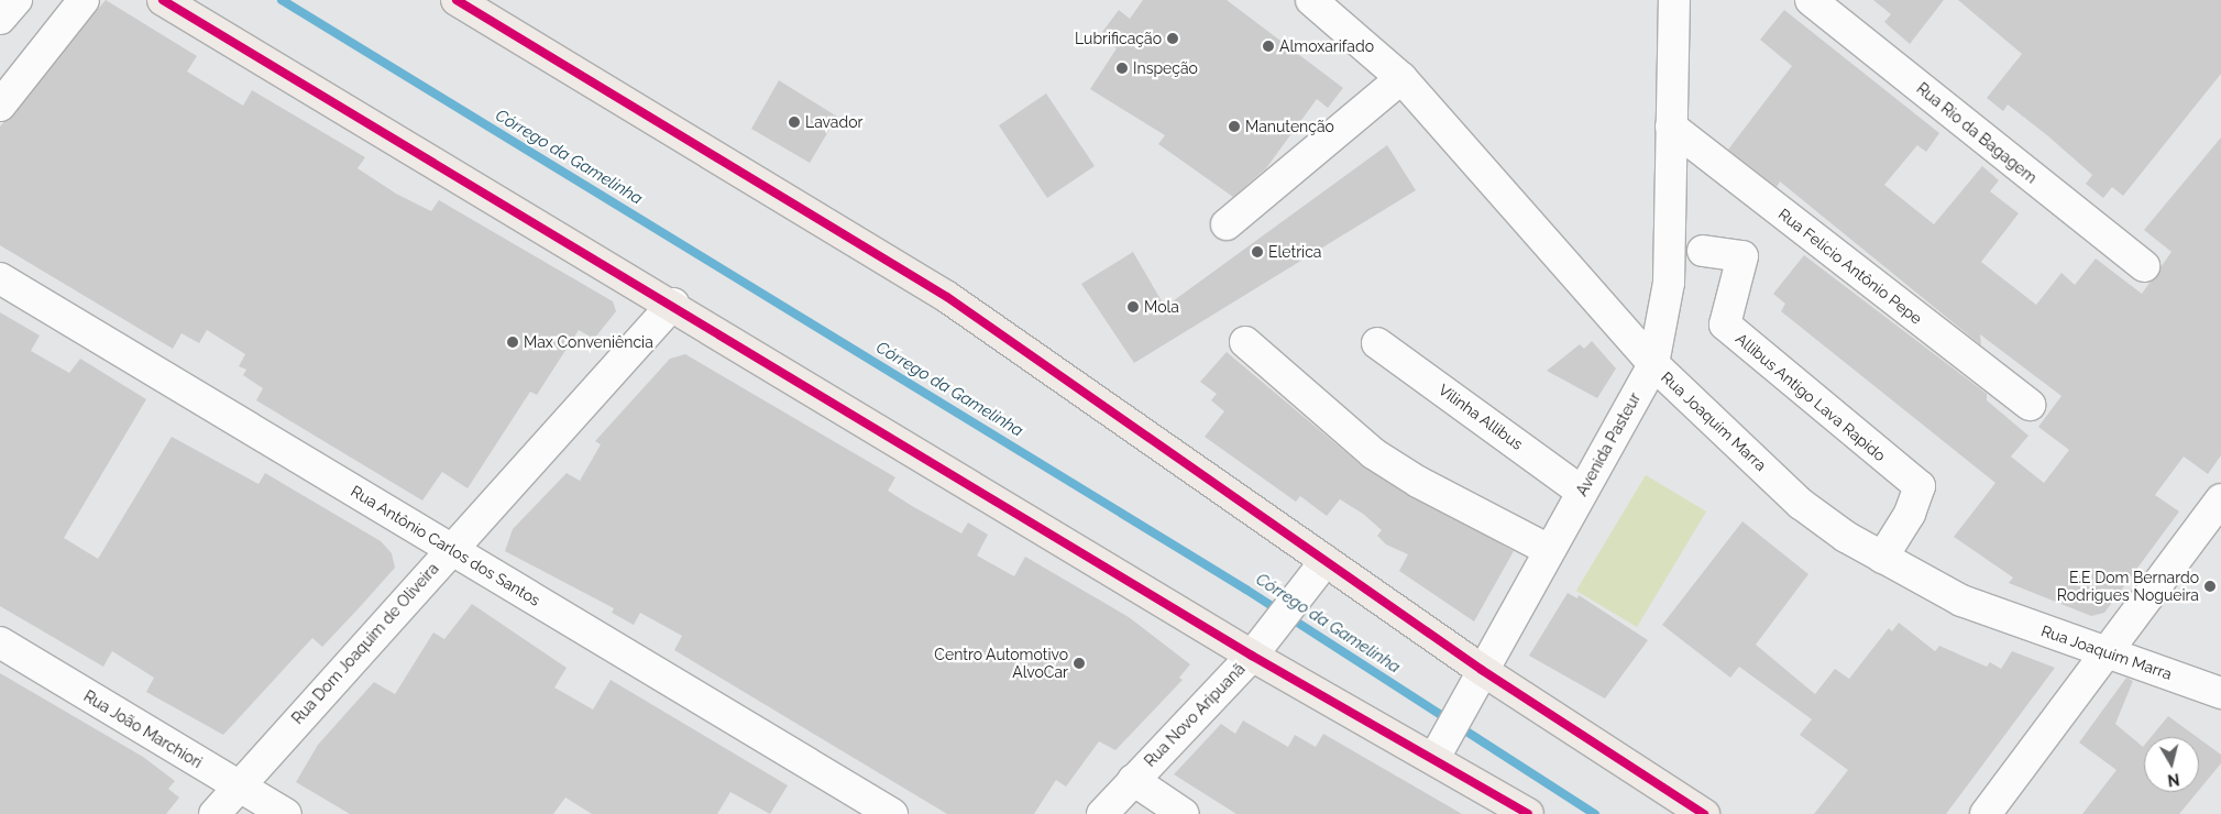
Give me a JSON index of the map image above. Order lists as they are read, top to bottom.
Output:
{
  "streets": {
    "street": [
      "Rua Rio da Bagagem",
      "Rua Felício Antônio Pepe",
      "Allibus Antigo Lava Rapido",
      "Vilinha Allibus",
      "Rua Joaquim Marra",
      "Avenida Pasteur",
      "Rua Antônio Carlos dos Santos",
      "Rua Dom Joaquim de Oliveira",
      "Rua Novo Aripuanã",
      "Rua João Marchiori"
    ]
  },
  "crossings": [
    ["Rua Felício Antônio Pepe", "Avenida Pasteur"],
    ["Allibus Antigo Lava Rapido", "Rua Joaquim Marra"],
    ["Vilinha Allibus", "Avenida Pasteur"],
    ["Rua Joaquim Marra", "Avenida Pasteur"],
    ["Rua Antônio Carlos dos Santos", "Rua Dom Joaquim de Oliveira"],
    ["Rua Dom Joaquim de Oliveira", "Rua João Marchiori"]
  ],
  "water": ["Córrego da Gamelinha"],
  "places": [
    "Lubrificação",
    "Almoxarifado",
    "Inspeção",
    "Lavador",
    "Manutenção",
    "Eletrica",
    "Mola",
    "Max Conveniência",
    "E.E Dom Bernardo Rodrigues Nogueira",
    "Centro Automotivo AlvoCar"
  ],
  "north": "bottom"
}
